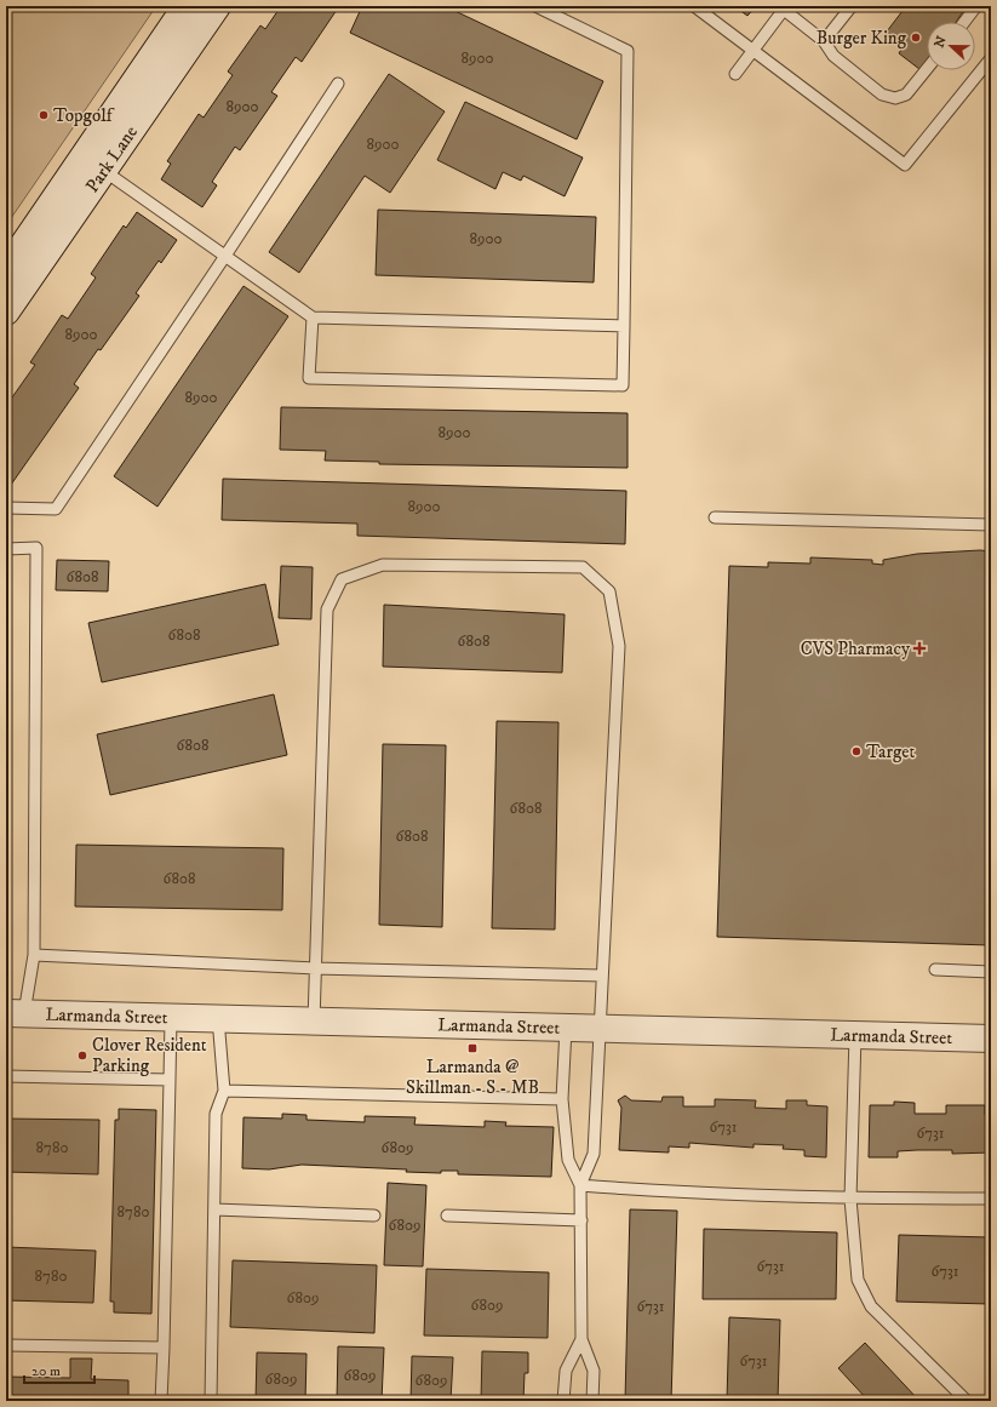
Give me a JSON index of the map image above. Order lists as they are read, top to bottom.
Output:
{
  "streets": {
    "street": ["Park Lane", "Larmanda Street"]
  },
  "places": {
    "other": [
      "Burger King",
      "Topgolf",
      "Target",
      "Clover Resident Parking"
    ],
    "health": ["CVS Pharmacy"],
    "transit": ["Larmanda @ Skillman - S - MB"]
  },
  "house_numbers": [
    "8900",
    "8900",
    "8900",
    "8900",
    "8900",
    "8900",
    "8900",
    "8900",
    "6808",
    "6808",
    "6808",
    "6808",
    "6808",
    "6808",
    "6808",
    "6731",
    "6731",
    "8780",
    "6809",
    "8780",
    "6809",
    "6731",
    "6731",
    "8780",
    "6809",
    "6809",
    "6731",
    "6731",
    "6809",
    "6809",
    "6809"
  ],
  "scale_bar": "20 m",
  "north": "left"
}
